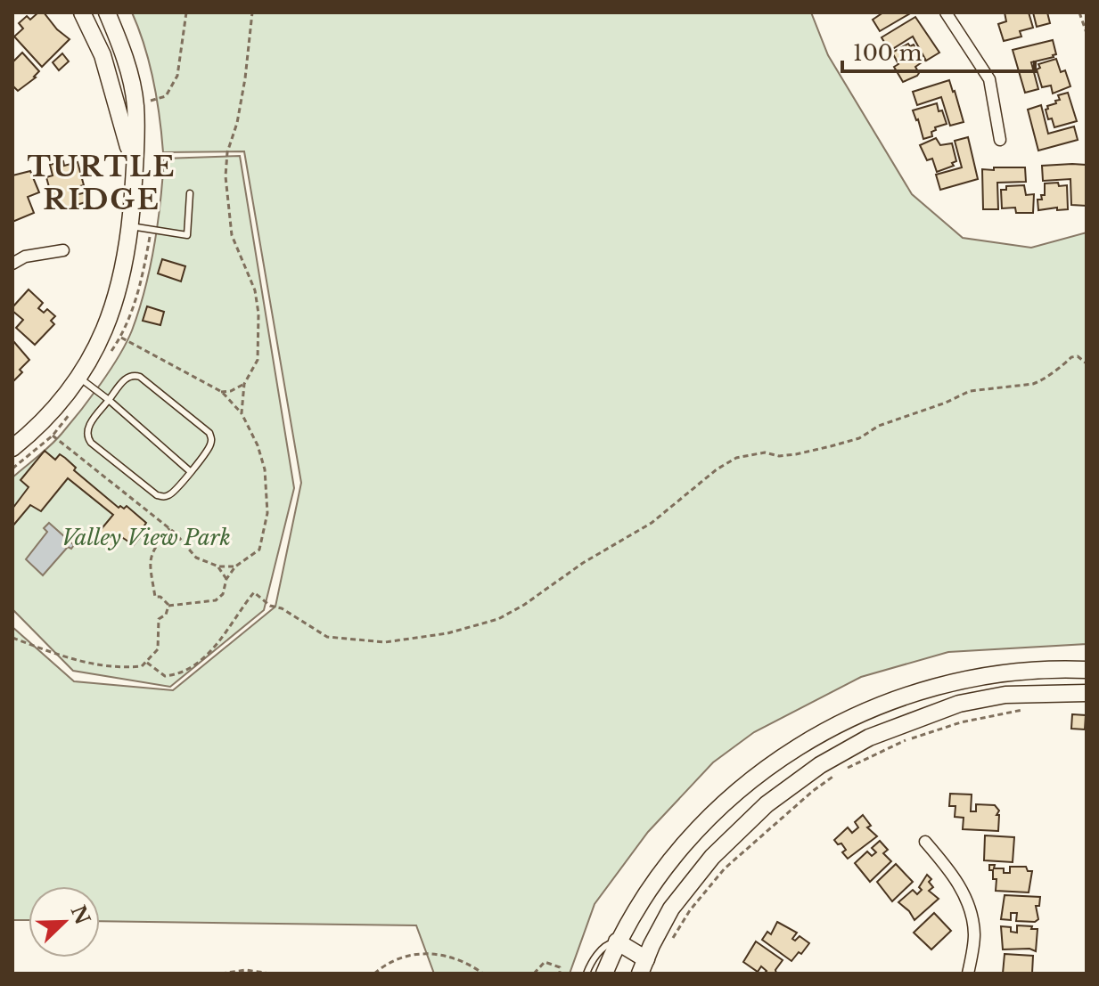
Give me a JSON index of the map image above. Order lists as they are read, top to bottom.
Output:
{
  "districts": ["TURTLE RIDGE"],
  "parks": ["Valley View Park"],
  "scale_bar": "100 m",
  "north": "top right"
}
